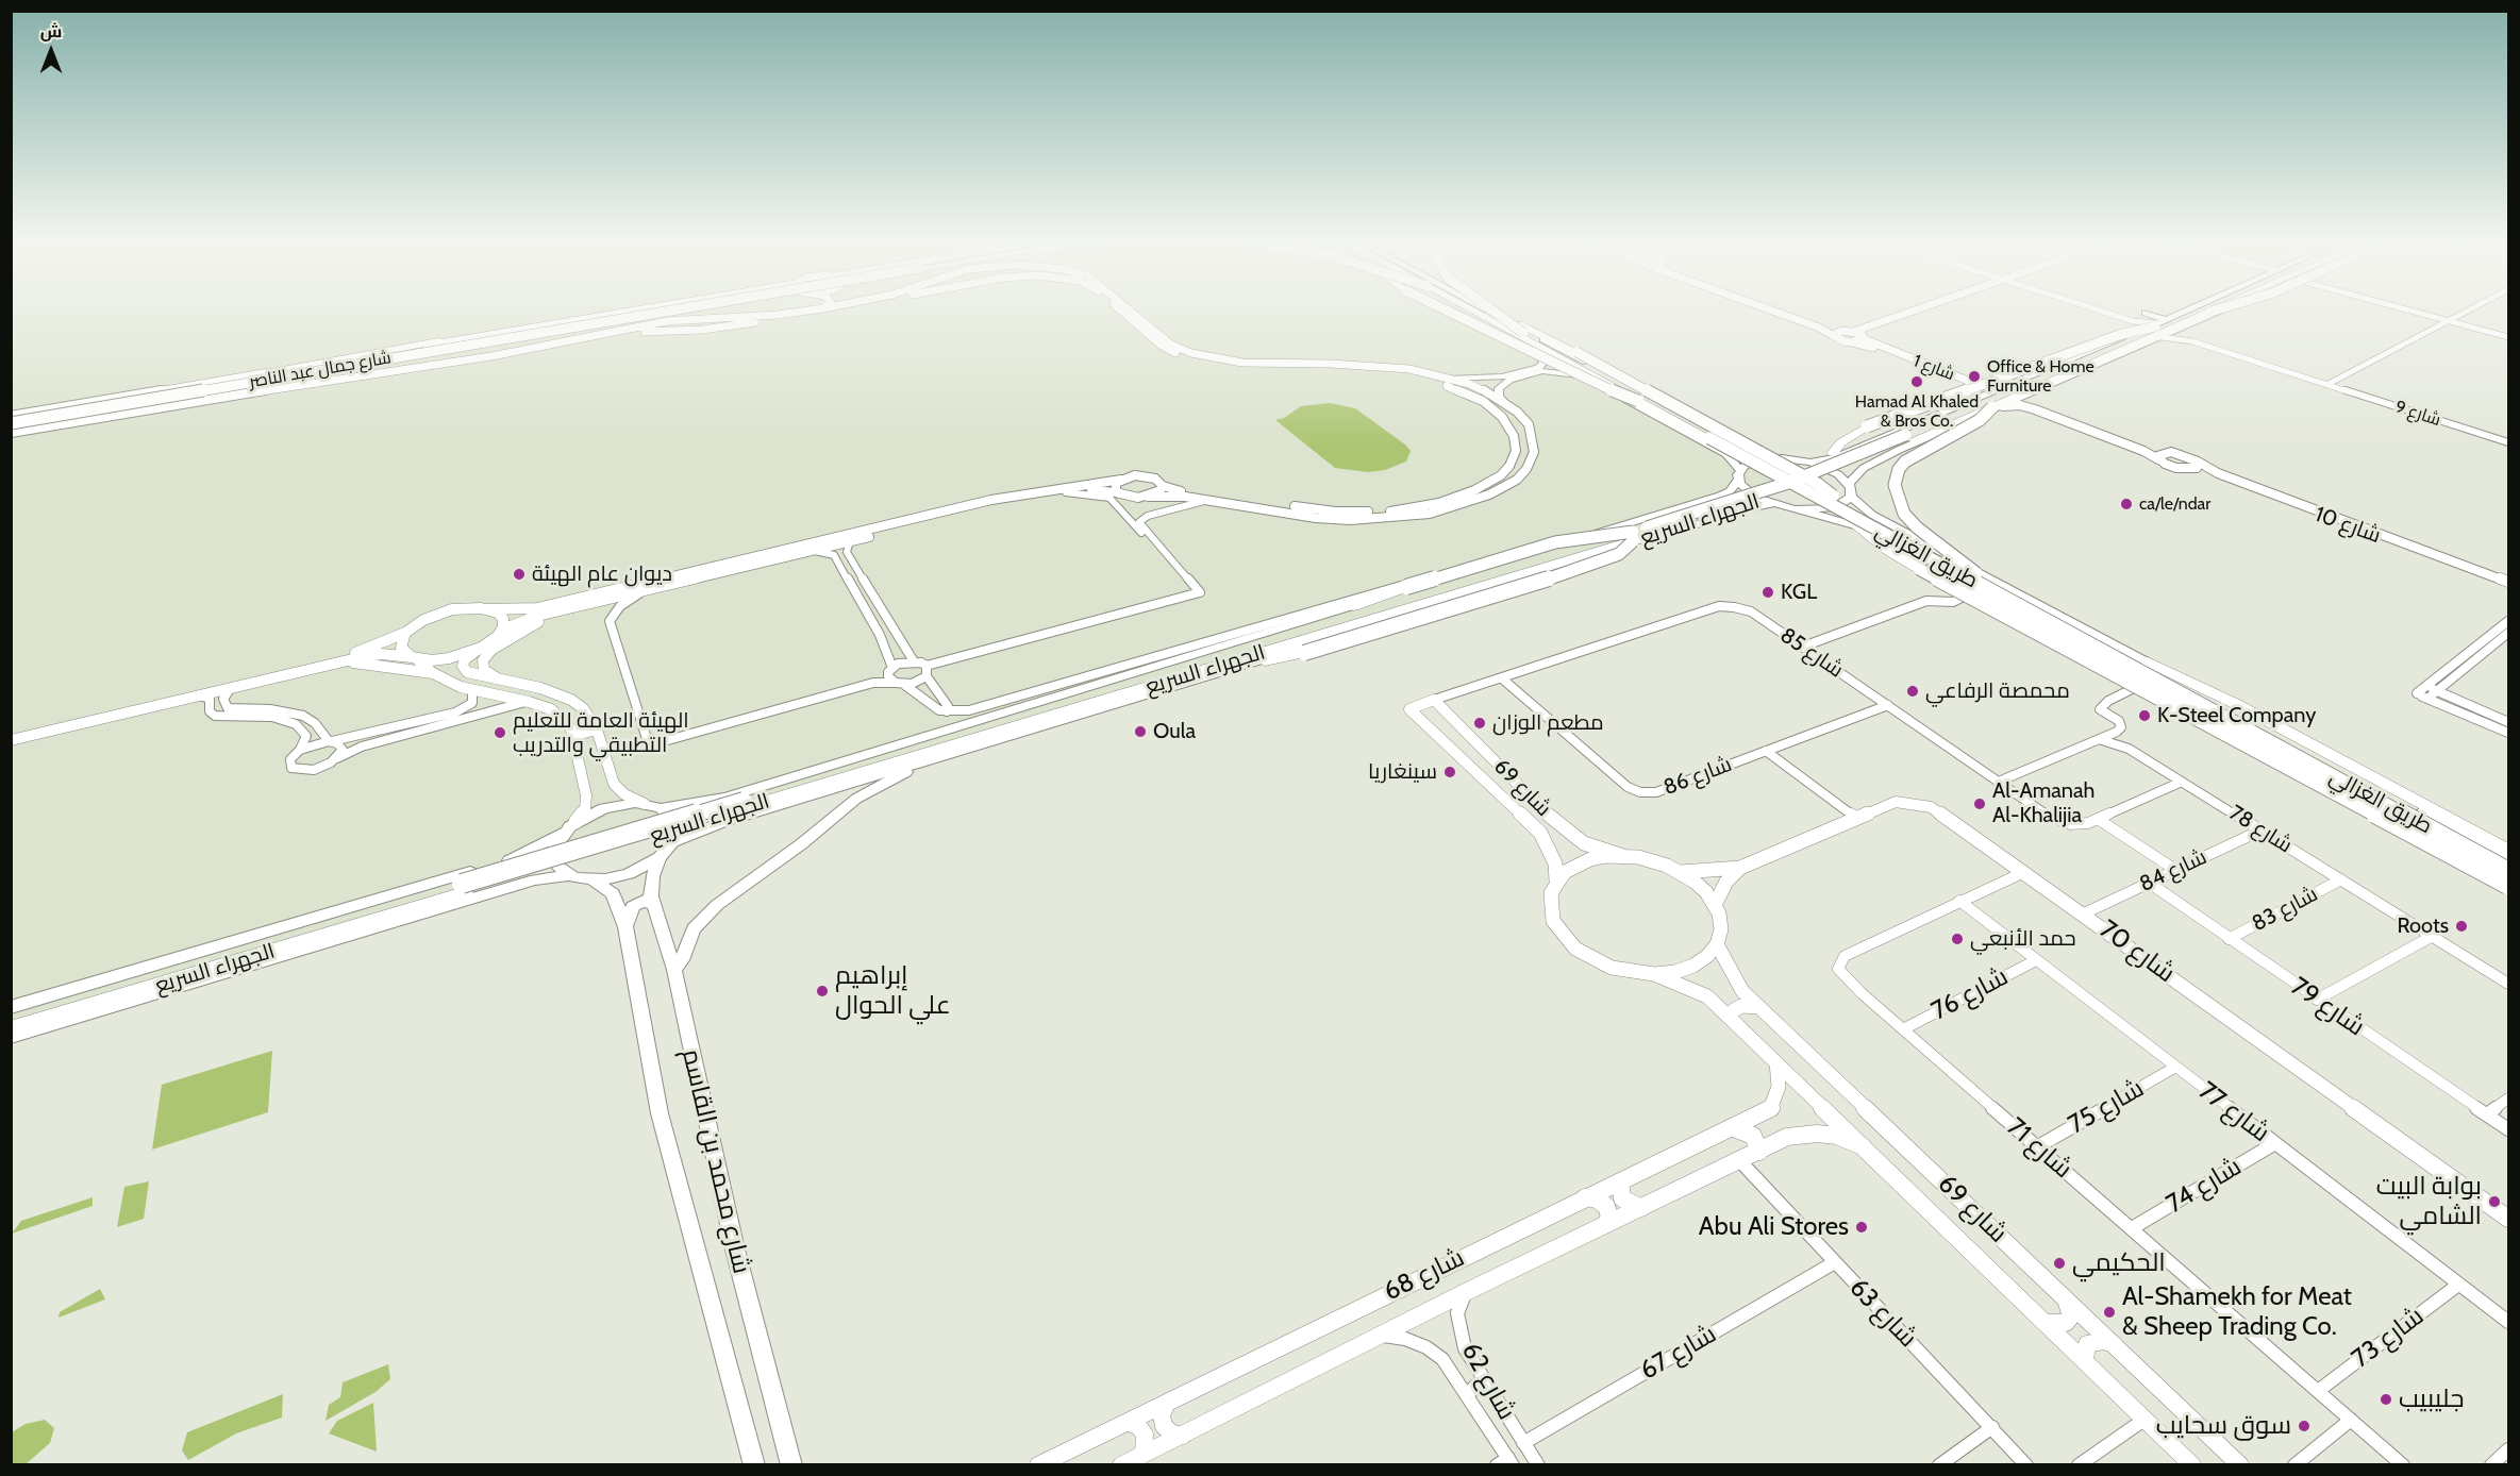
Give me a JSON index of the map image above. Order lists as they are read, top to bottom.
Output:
{
  "streets": {
    "highway": ["شارع جمال عبد الناصر", "الجهراء السريع", "طريق الغزالي"],
    "main road": ["شارع محمد بن القاسم"],
    "street": [
      "شارع 1",
      "شارع 9",
      "شارع 10",
      "شارع 85",
      "شارع 86",
      "شارع 69",
      "شارع 78",
      "شارع 84",
      "شارع 83",
      "شارع 70",
      "شارع 76",
      "شارع 79",
      "شارع 75",
      "شارع 77",
      "شارع 71",
      "شارع 74",
      "شارع 68",
      "شارع 63",
      "شارع 73",
      "شارع 67",
      "شارع 62"
    ]
  },
  "crossings": [
    ["شارع 1", "الجهراء السريع"],
    ["شارع 85", "شارع 86"],
    ["شارع 85", "شارع 69"],
    ["شارع 85", "شارع 78"],
    ["شارع 69", "شارع 70"],
    ["شارع 69", "شارع 68"],
    ["شارع 78", "شارع 84"],
    ["شارع 78", "شارع 83"],
    ["شارع 84", "شارع 70"],
    ["شارع 84", "شارع 79"],
    ["شارع 83", "شارع 79"],
    ["شارع 70", "شارع 71"],
    ["شارع 76", "شارع 77"],
    ["شارع 76", "شارع 71"],
    ["شارع 75", "شارع 77"],
    ["شارع 75", "شارع 71"],
    ["شارع 77", "شارع 71"],
    ["شارع 77", "شارع 74"],
    ["شارع 77", "شارع 73"],
    ["شارع 71", "شارع 74"],
    ["شارع 71", "شارع 73"],
    ["شارع 68", "شارع 63"],
    ["شارع 68", "شارع 62"],
    ["شارع 63", "شارع 67"],
    ["شارع 67", "شارع 62"]
  ],
  "places": [
    "Office & Home Furniture",
    "Hamad Al Khaled & Bros Co.",
    "ca/le/ndar",
    "ديوان عام الهيئة",
    "KGL",
    "محمصة الرفاعي",
    "K-Steel Company",
    "مطعم الوزان",
    "Oula",
    "الهيئة العامة للتعليم التطبيقي والتدريب",
    "سينغاريا",
    "Al-Amanah Al-Khalijia",
    "Roots",
    "حمد الأنبعي",
    "إبراهيم علي الحوال",
    "بوابة البيت الشامي",
    "Abu Ali Stores",
    "الحكيمي",
    "Al-Shamekh for Meat & Sheep Trading Co.",
    "جليبيب",
    "سوق سحايب"
  ],
  "north": "top"
}
